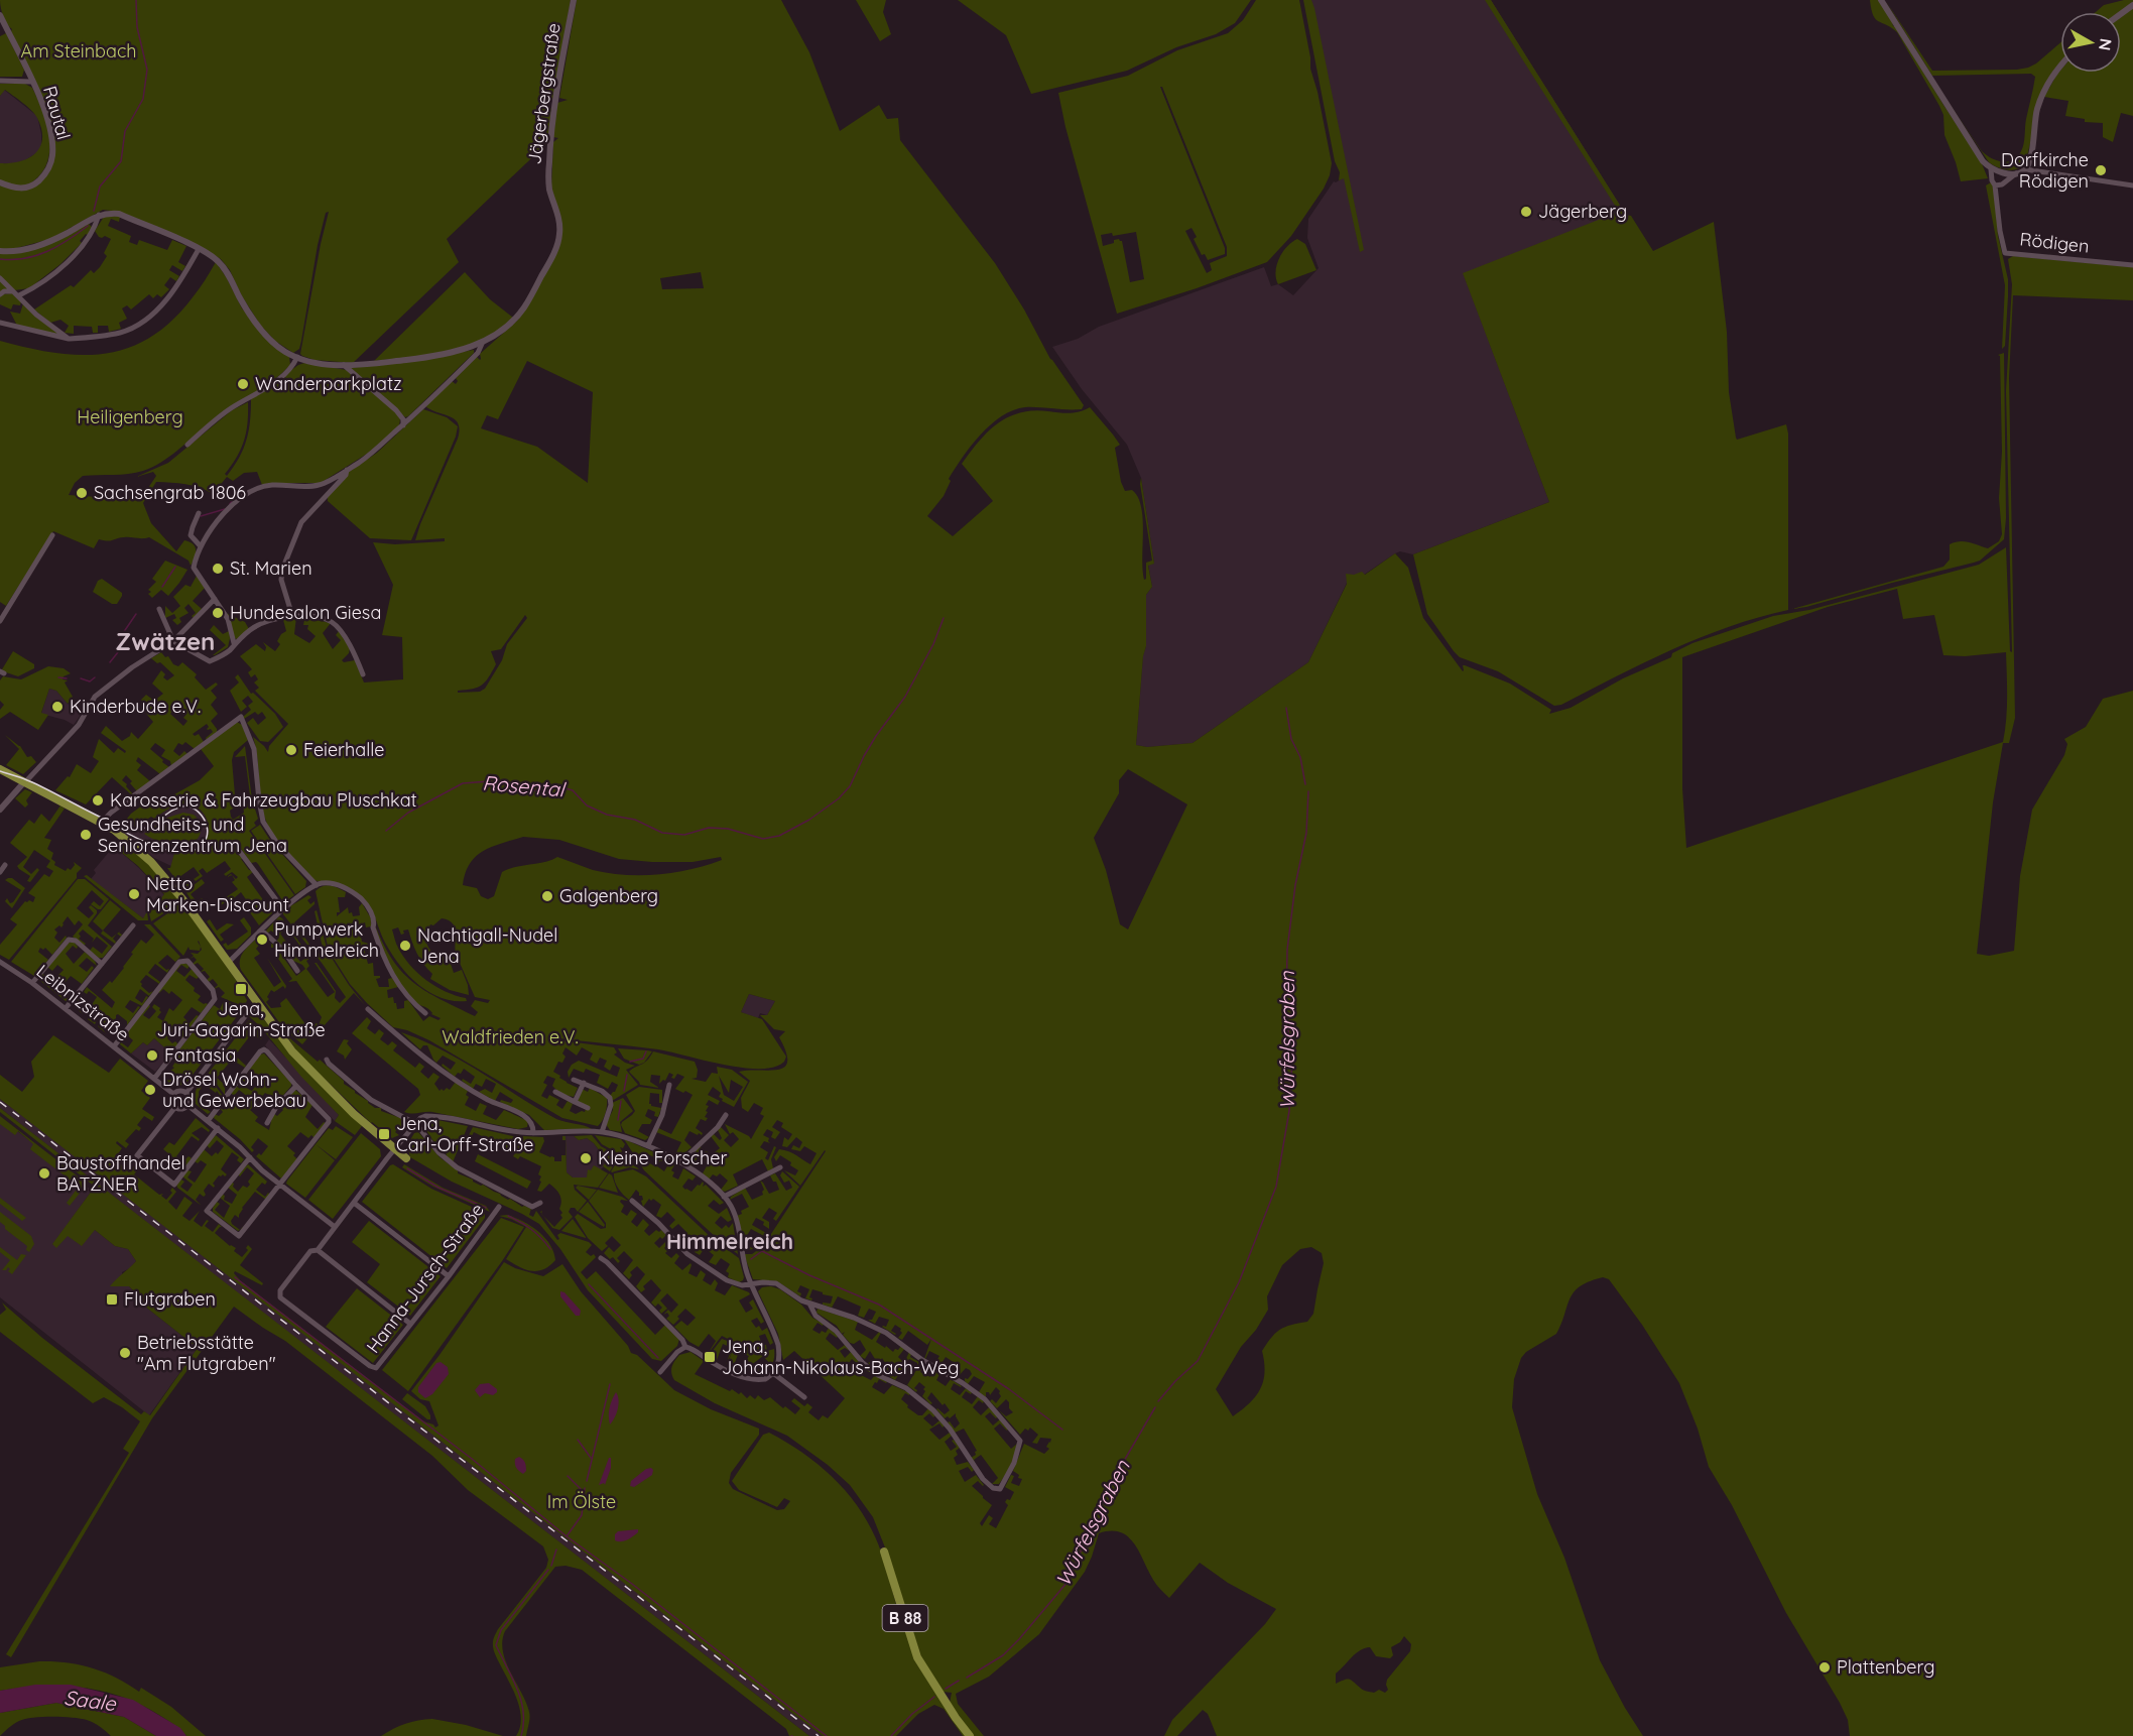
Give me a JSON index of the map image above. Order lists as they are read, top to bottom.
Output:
{
  "streets": {
    "main road": ["B 88"],
    "street": [
      "Jägerbergstraße",
      "Rautal",
      "Rödigen",
      "Leibnizstraße",
      "Hanna-Jursch-Straße"
    ]
  },
  "districts": ["Zwätzen", "Himmelreich"],
  "water": ["Rosental", "Würfelsgraben", "Saale"],
  "parks": [
    "Am Steinbach",
    "Heiligenberg",
    "Waldfrieden e.V.",
    "Im Ölste"
  ],
  "places": {
    "other": [
      "Dorfkirche Rödigen",
      "Jägerberg",
      "Wanderparkplatz",
      "Sachsengrab 1806",
      "St. Marien",
      "Hundesalon Giesa",
      "Kinderbude e.V.",
      "Feierhalle",
      "Karosserie & Fahrzeugbau Pluschkat",
      "Gesundheits- und Seniorenzentrum Jena",
      "Netto Marken-Discount",
      "Galgenberg",
      "Pumpwerk Himmelreich",
      "Nachtigall-Nudel Jena",
      "Fantasia",
      "Drösel Wohn- und Gewerbebau",
      "Kleine Forscher",
      "Baustoffhandel BATZNER",
      "Betriebsstätte \"Am Flutgraben\"",
      "Plattenberg"
    ],
    "transit": [
      "Jena, Juri-Gagarin-Straße",
      "Jena, Carl-Orff-Straße",
      "Flutgraben",
      "Jena, Johann-Nikolaus-Bach-Weg"
    ]
  },
  "north": "right"
}
